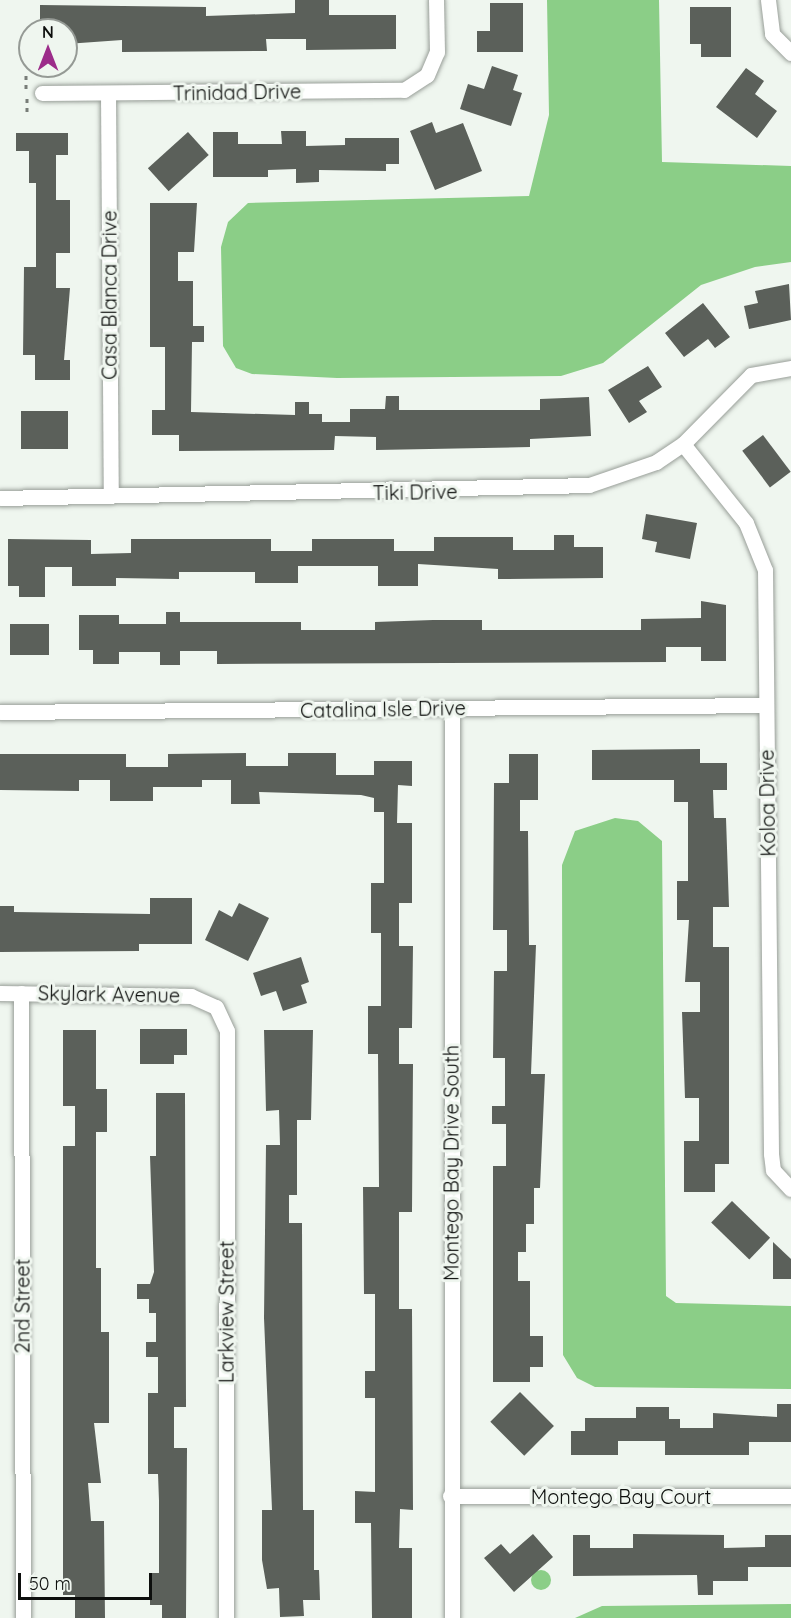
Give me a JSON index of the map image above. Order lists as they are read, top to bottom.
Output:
{
  "streets": {
    "street": [
      "Trinidad Drive",
      "Casa Blanca Drive",
      "Tiki Drive",
      "Catalina Isle Drive",
      "Koloa Drive",
      "Skylark Avenue",
      "Montego Bay Drive South",
      "2nd Street",
      "Larkview Street",
      "Montego Bay Court"
    ]
  },
  "crossings": [
    ["Trinidad Drive", "Casa Blanca Drive"],
    ["Casa Blanca Drive", "Tiki Drive"],
    ["Tiki Drive", "Koloa Drive"],
    ["Catalina Isle Drive", "Koloa Drive"],
    ["Catalina Isle Drive", "Montego Bay Drive South"],
    ["Skylark Avenue", "2nd Street"],
    ["Skylark Avenue", "Larkview Street"],
    ["Montego Bay Drive South", "Montego Bay Court"]
  ],
  "scale_bar": "50 m",
  "north": "top"
}
